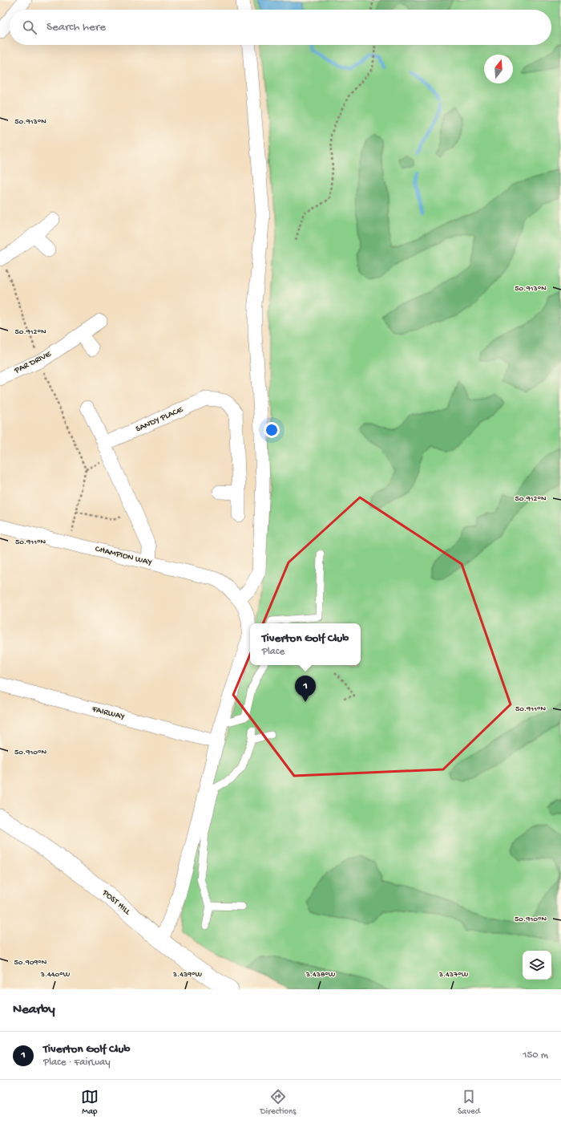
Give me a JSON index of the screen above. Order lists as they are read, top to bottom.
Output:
{
  "streets": {
    "street": [
      "PAR DRIVE",
      "SANDY PLACE",
      "CHAMPION WAY",
      "FAIRWAY",
      "POST HILL"
    ]
  },
  "crossings": [
    ["CHAMPION WAY", "FAIRWAY"],
    ["CHAMPION WAY", "POST HILL"]
  ],
  "north": "top",
  "page": {
    "search": "Search here",
    "popup": ["Tiverton Golf Club", "Place"],
    "pins": "1",
    "heading": "Nearby",
    "list": [
      {
        "mark": "1",
        "name": "Tiverton Golf Club",
        "note": "Place · Fairway",
        "value": "150 m"
      }
    ],
    "nav": ["Map", "Directions", "Saved"]
  },
  "coordinates": [
    "50.913°N",
    "50.912°N",
    "50.911°N",
    "50.910°N",
    "50.909°N",
    "3.440°W",
    "3.439°W",
    "3.438°W",
    "3.437°W"
  ]
}
